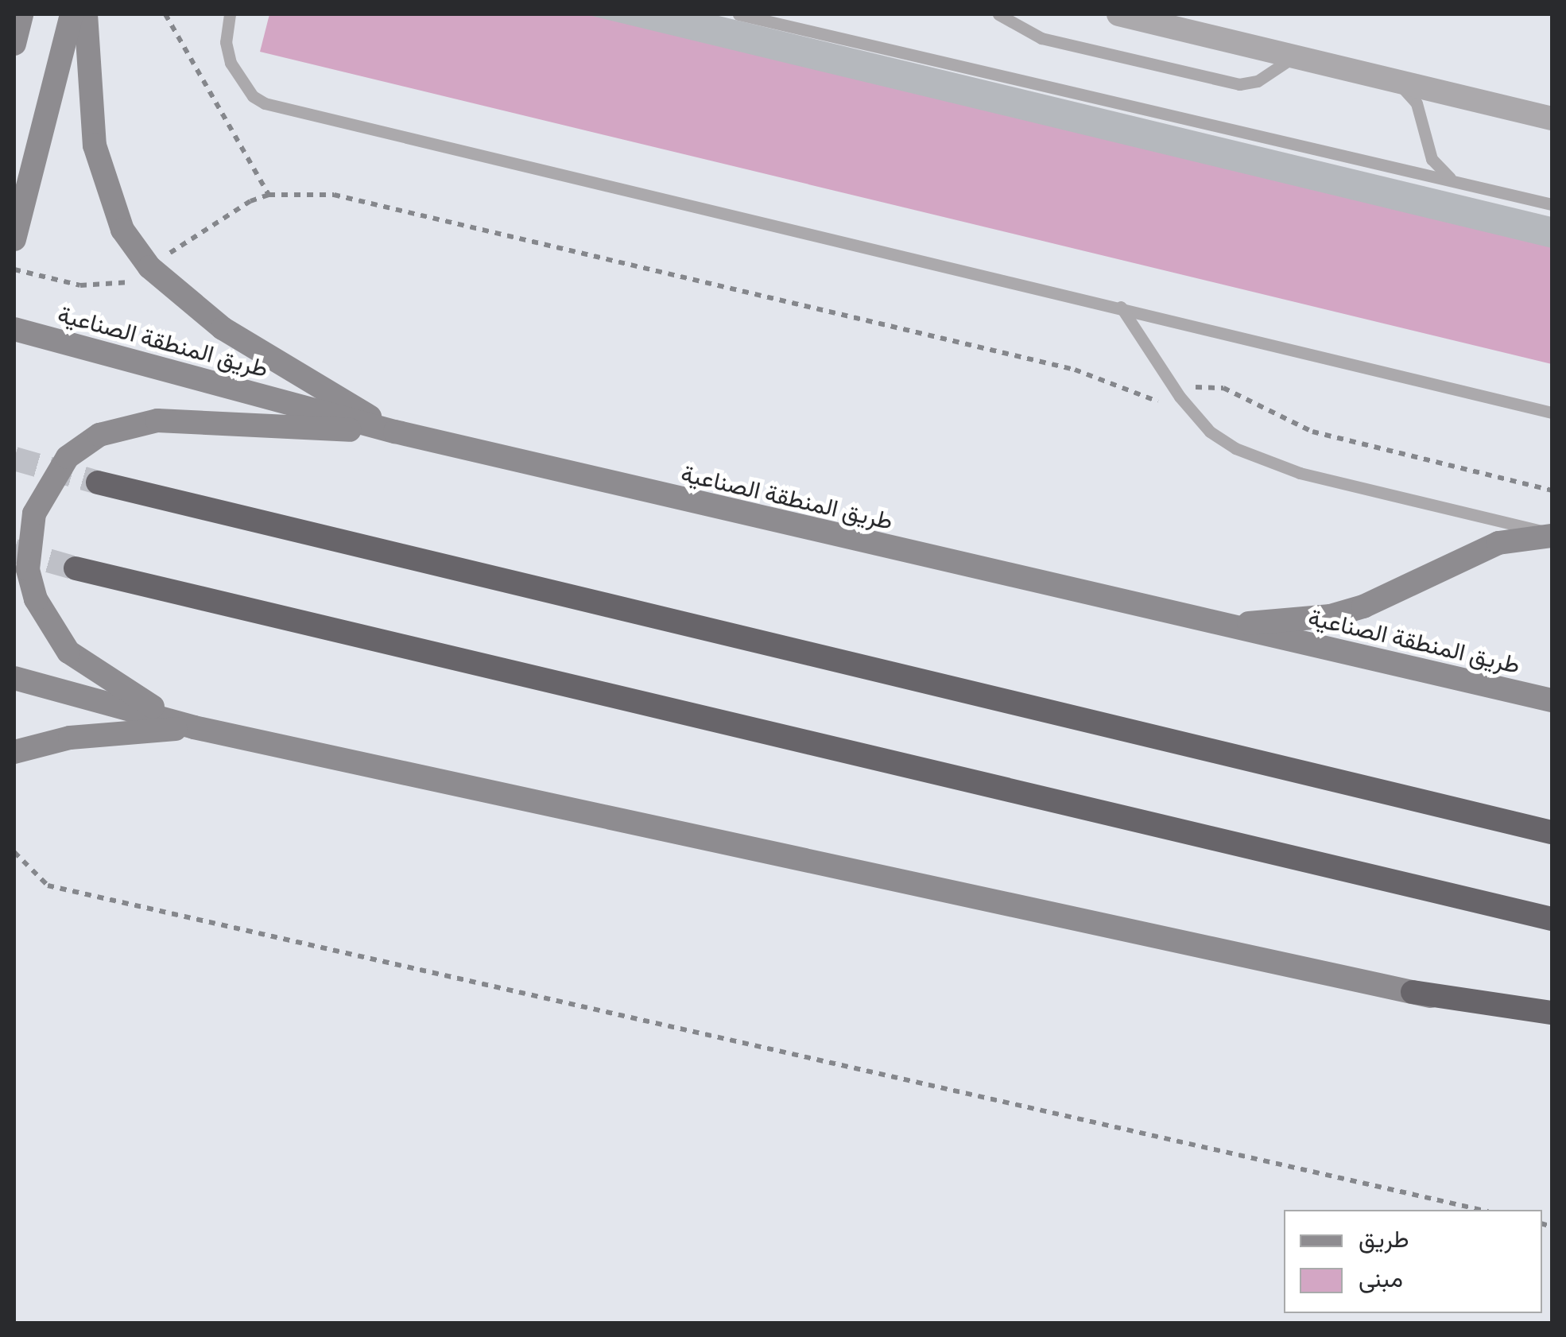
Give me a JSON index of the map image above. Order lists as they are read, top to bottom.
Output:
{
  "streets": {
    "street": ["طريق المنطقة الصناعية"]
  },
  "legend": ["طريق", "مبنى"]
}
